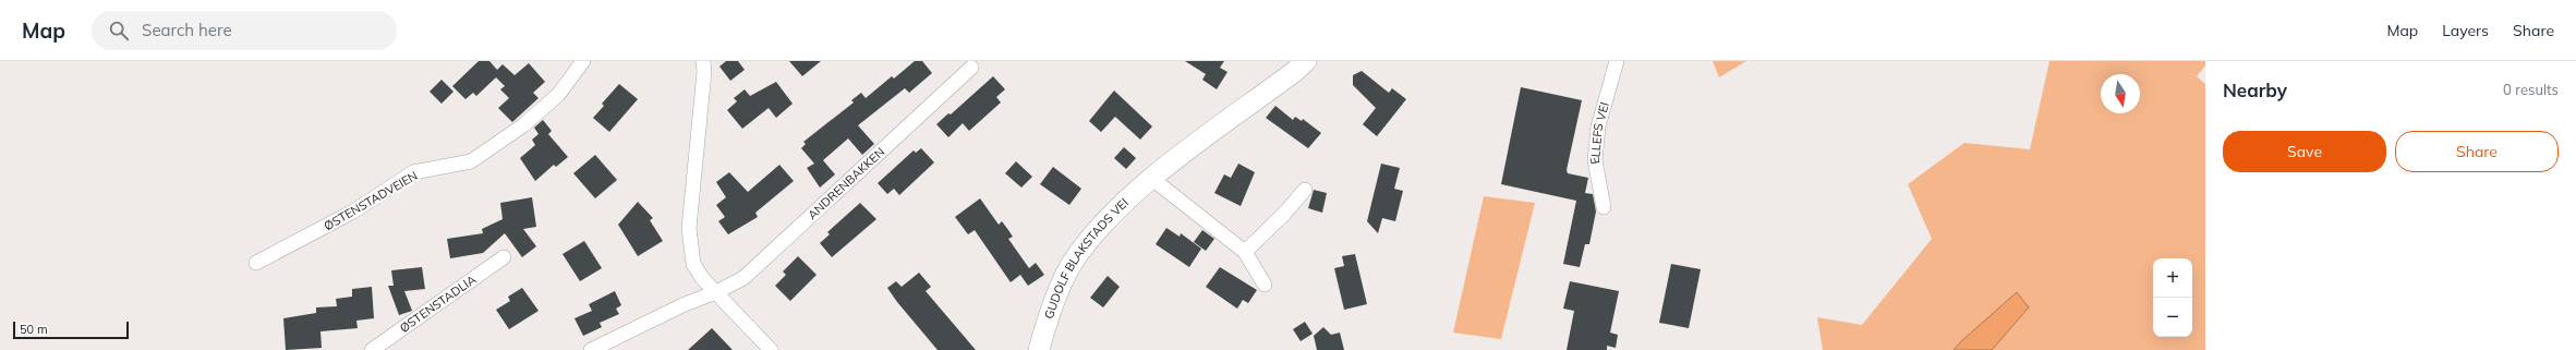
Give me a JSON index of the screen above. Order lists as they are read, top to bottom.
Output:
{
  "streets": {
    "street": [
      "ELLEFS VEI",
      "ANDRENBAKKEN",
      "ØSTENSTADVEIEN",
      "GUDOLF BLAKSTADS VEI",
      "ØSTENSTADLIA"
    ]
  },
  "scale_bar": "50 m",
  "north": "bottom",
  "page": {
    "header": "Map",
    "search": "Search here",
    "nav": ["Map", "Layers", "Share"],
    "heading": ["Nearby", "0 results"],
    "buttons": ["Save", "Share"],
    "map_buttons": ["+", "−"],
    "scale": "50 m"
  }
}
